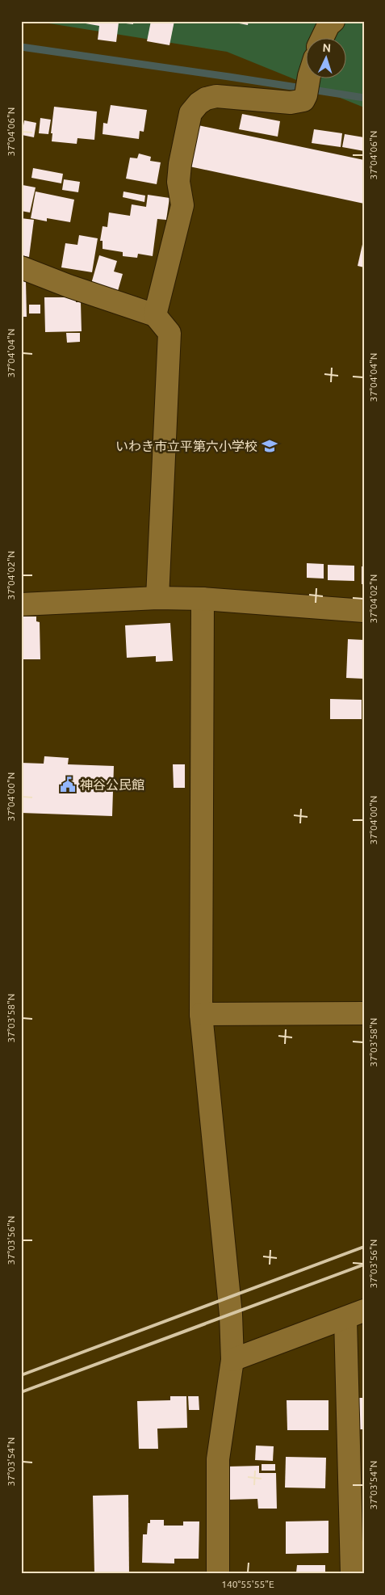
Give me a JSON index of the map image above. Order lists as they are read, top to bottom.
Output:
{
  "places": {
    "school or university": ["いわき市立平第六小学校"],
    "public building": ["神谷公民館"]
  },
  "north": "top",
  "coordinates": [
    "37°04'06\"N",
    "37°04'04\"N",
    "37°04'02\"N",
    "37°04'00\"N",
    "37°03'58\"N",
    "37°03'56\"N",
    "37°03'54\"N",
    "140°55'55\"E"
  ]
}
